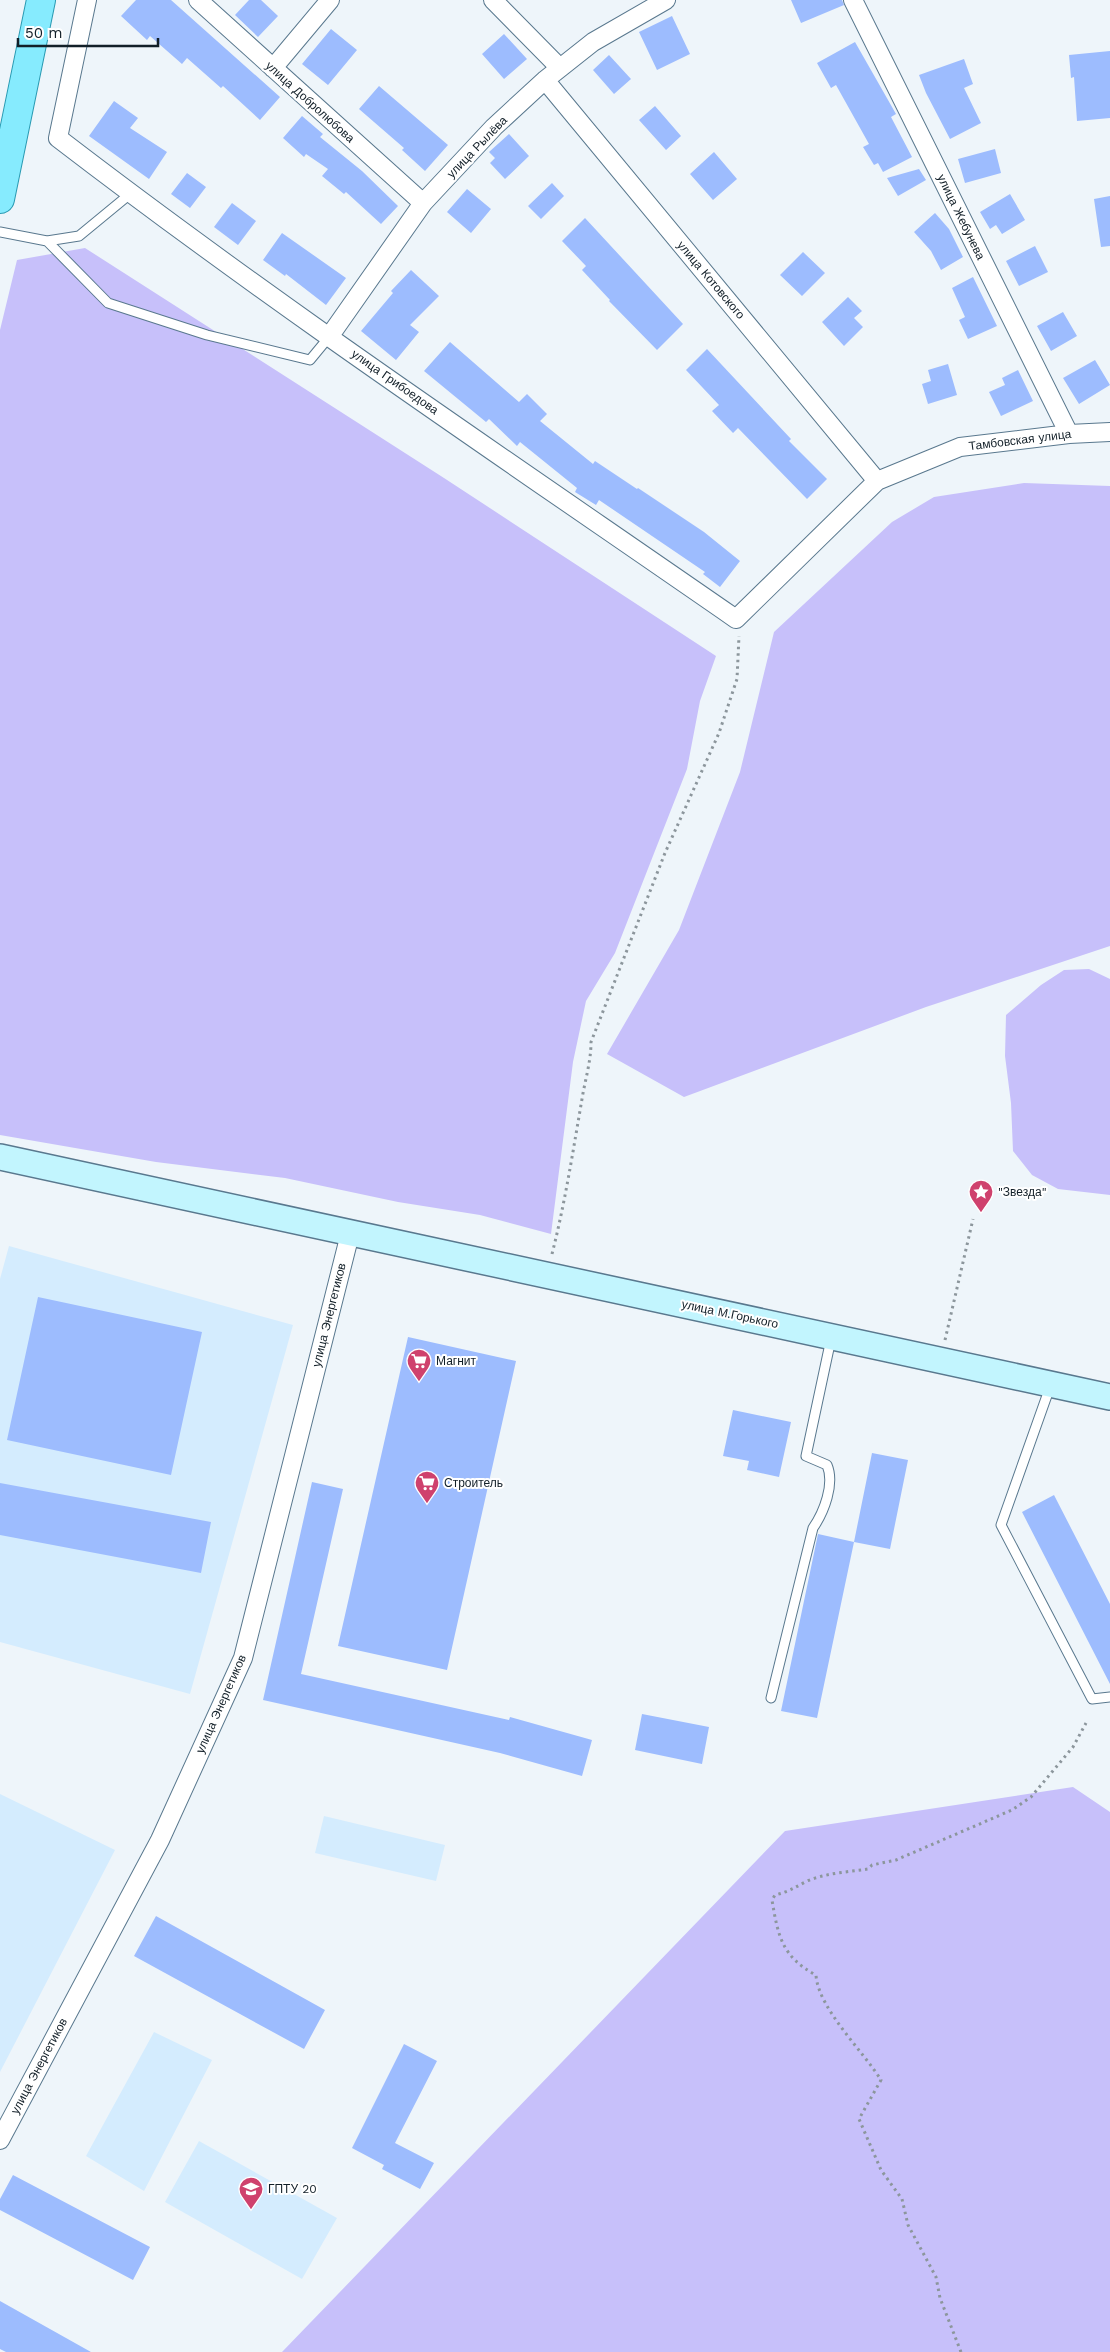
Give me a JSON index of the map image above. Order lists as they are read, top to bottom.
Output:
{
  "streets": {
    "main road": ["улица М.Горького"],
    "street": [
      "улица Добролюбова",
      "улица Рылёва",
      "улица Жебунева",
      "улица Котовского",
      "улица Грибоедова",
      "Тамбовская улица",
      "улица Энергетиков"
    ]
  },
  "crossings": [
    ["улица Добролюбова", "улица Рылёва"],
    ["улица Рылёва", "улица Котовского"],
    ["улица Рылёва", "улица Грибоедова"],
    ["улица Жебунева", "Тамбовская улица"],
    ["улица Котовского", "Тамбовская улица"],
    ["улица М.Горького", "улица Энергетиков"]
  ],
  "places": {
    "place": ["\"Звезда\""],
    "supermarket": ["Магнит", "Строитель"],
    "school or university": ["ГПТУ 20"]
  },
  "scale_bar": "50 m"
}
